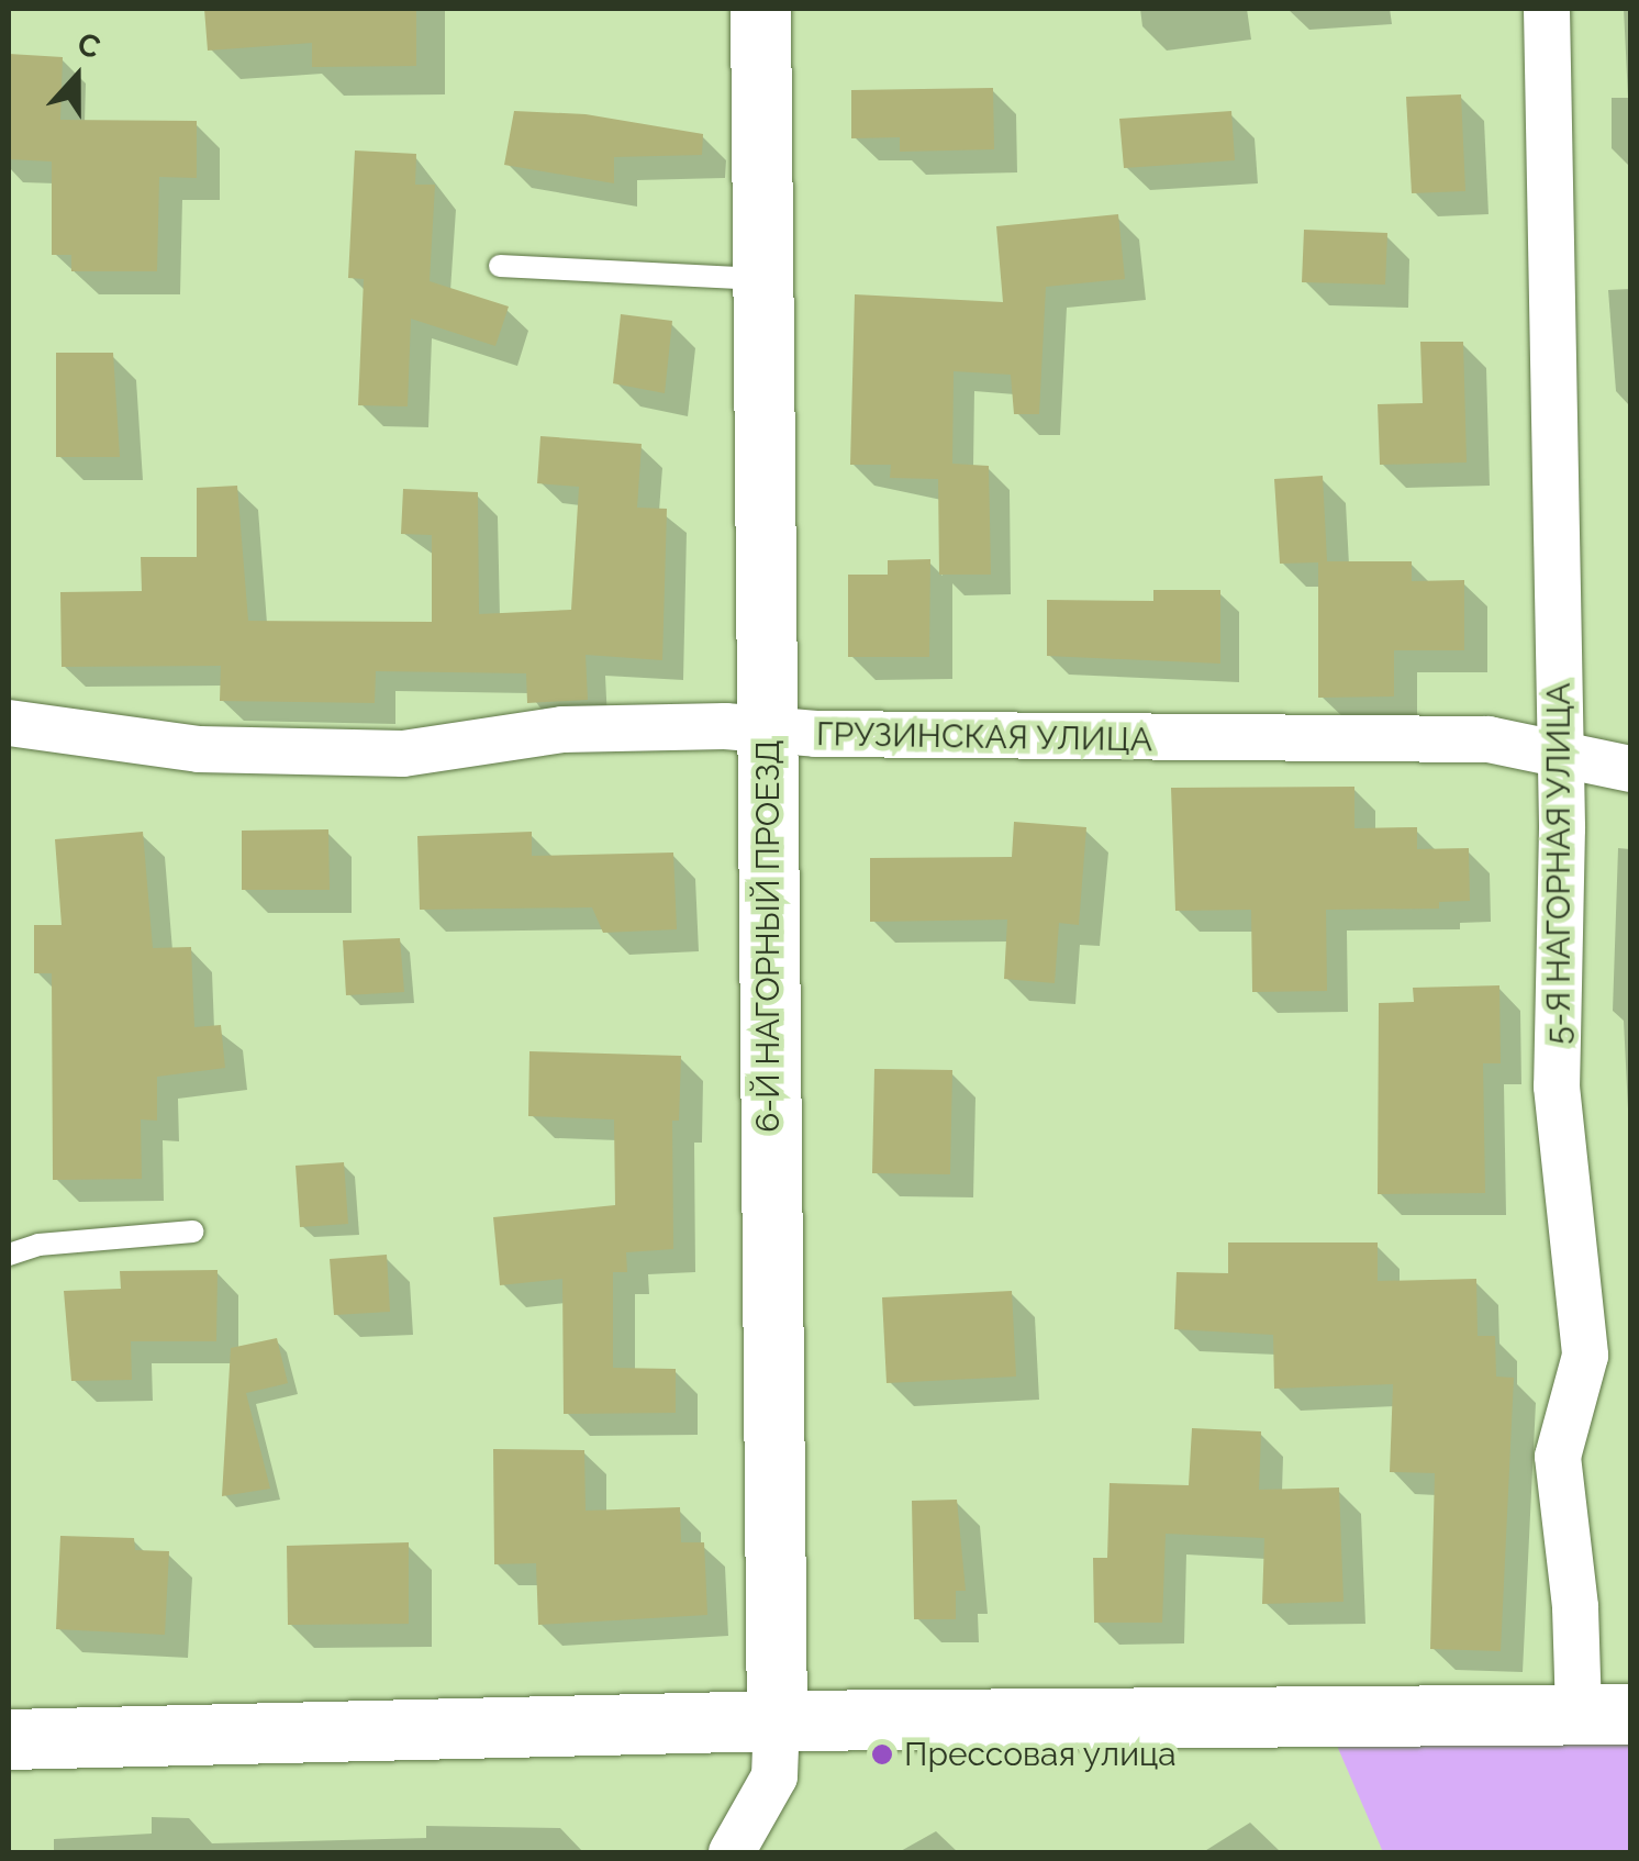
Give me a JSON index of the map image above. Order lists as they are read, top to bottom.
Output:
{
  "streets": {
    "street": ["ГРУЗИНСКАЯ УЛИЦА", "5-Я НАГОРНАЯ УЛИЦА", "6-Й НАГОРНЫЙ ПРОЕЗД"]
  },
  "crossings": [
    ["ГРУЗИНСКАЯ УЛИЦА", "5-Я НАГОРНАЯ УЛИЦА"],
    ["ГРУЗИНСКАЯ УЛИЦА", "6-Й НАГОРНЫЙ ПРОЕЗД"]
  ],
  "places": ["Прессовая улица"],
  "north": "top"
}
